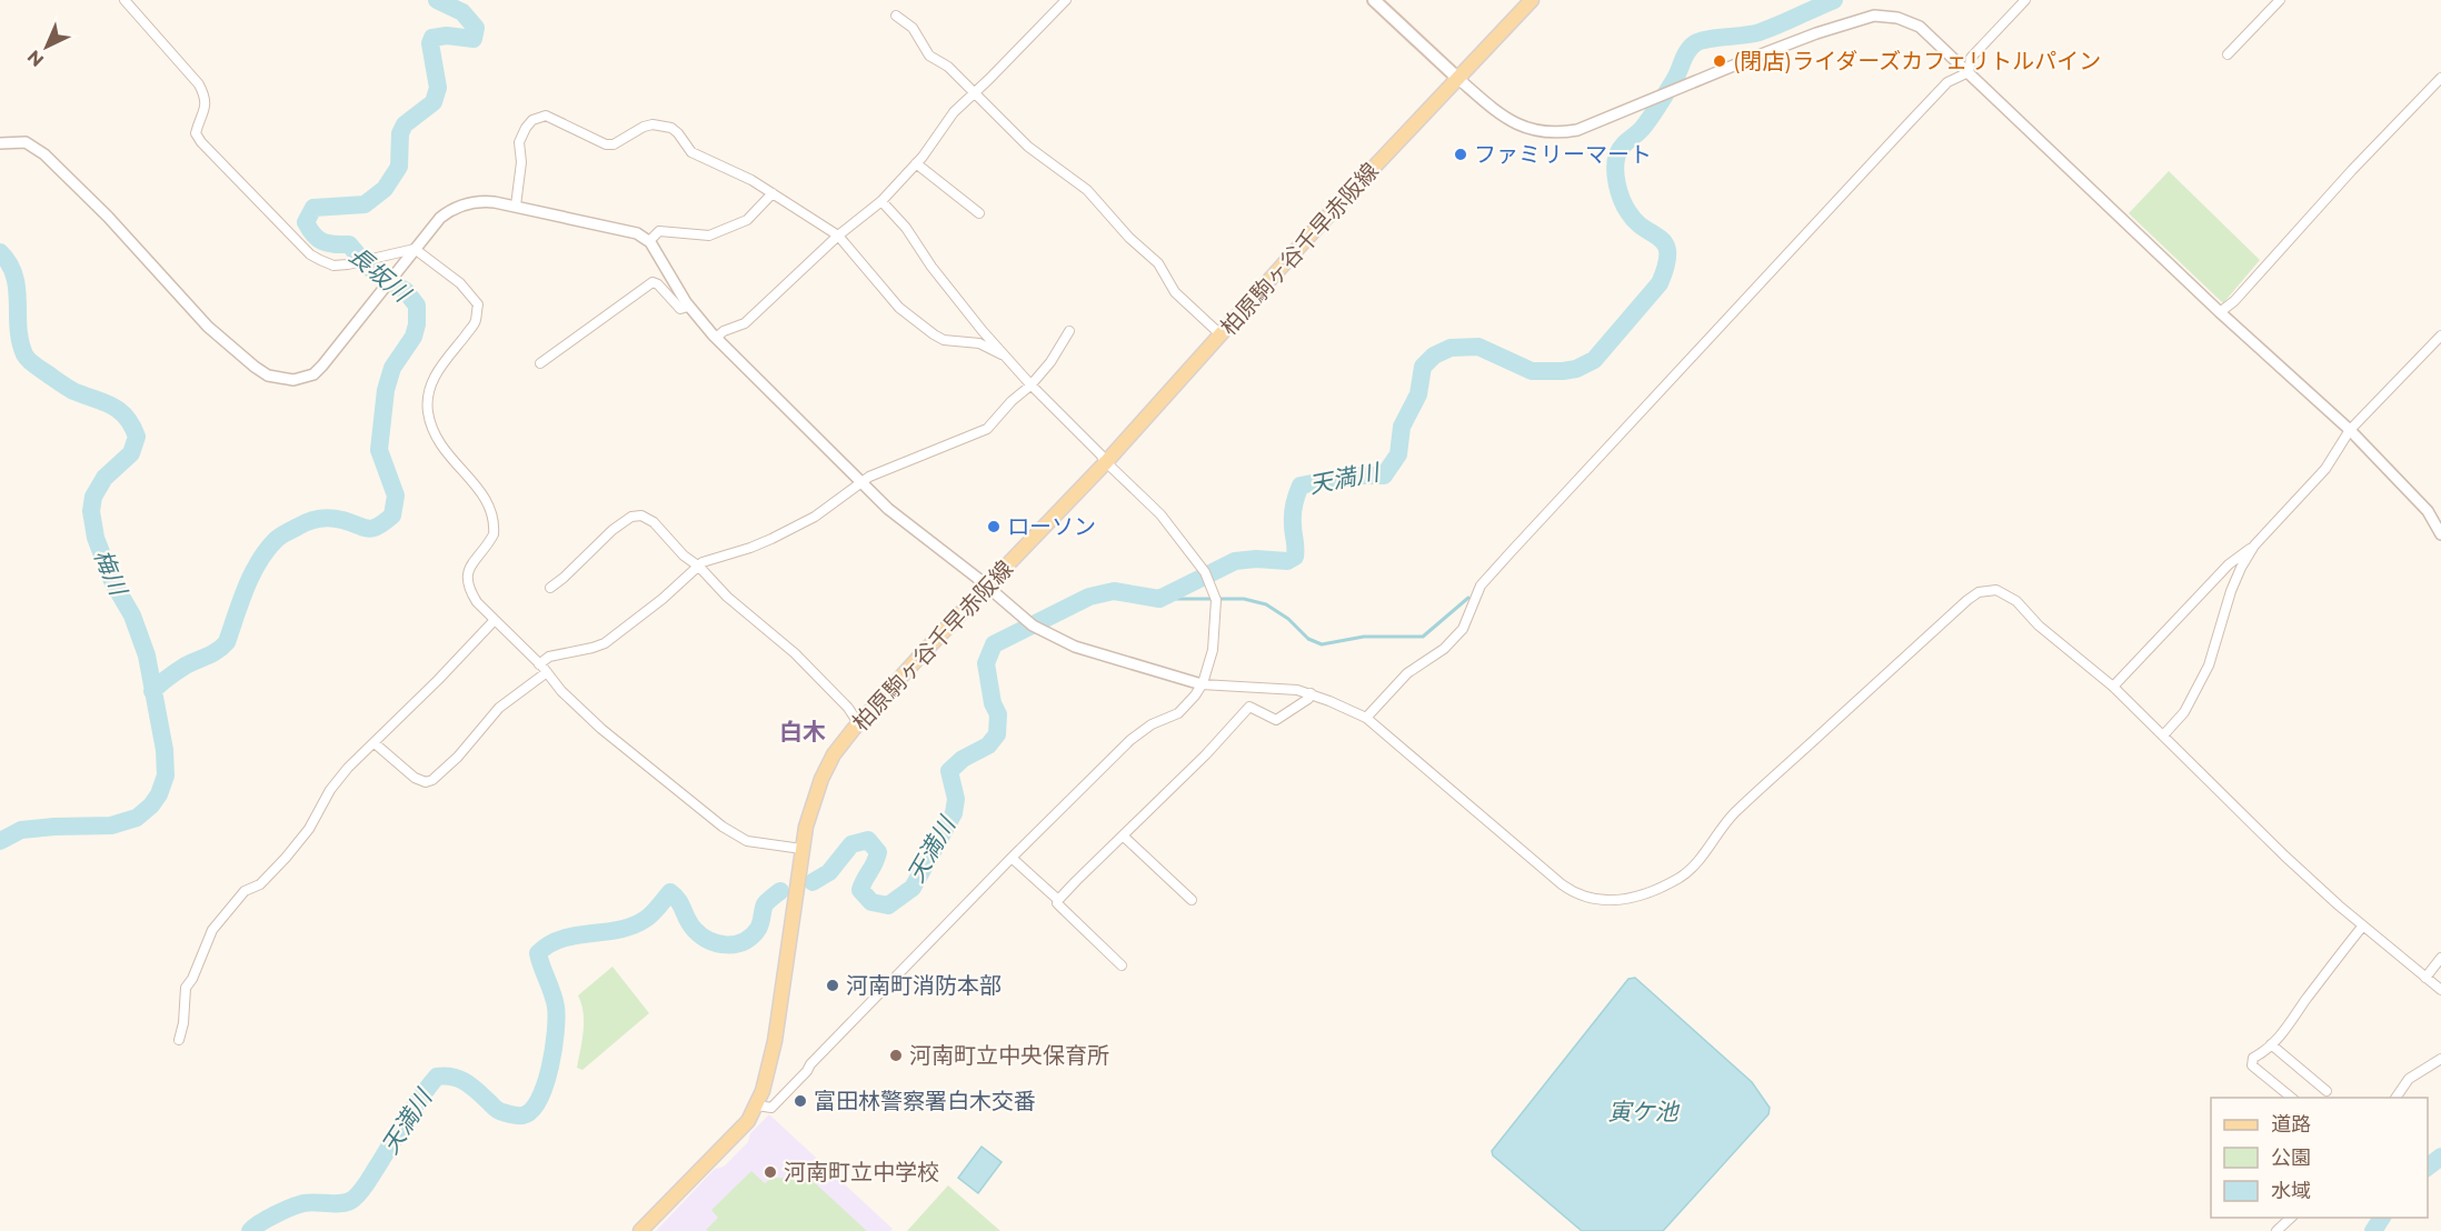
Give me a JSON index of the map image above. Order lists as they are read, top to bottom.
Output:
{
  "streets": {
    "main road": ["柏原駒ヶ谷千早赤阪線"]
  },
  "districts": ["白木"],
  "water": [
    "長坂川",
    "天満川",
    "梅川",
    "寅ケ池"
  ],
  "places": [
    "(閉店)ライダーズカフェリトルパイン",
    "ファミリーマート",
    "ローソン",
    "河南町消防本部",
    "河南町立中央保育所",
    "富田林警察署白木交番",
    "河南町立中学校"
  ],
  "legend": ["道路", "公園", "水域"],
  "north": "bottom left"
}
